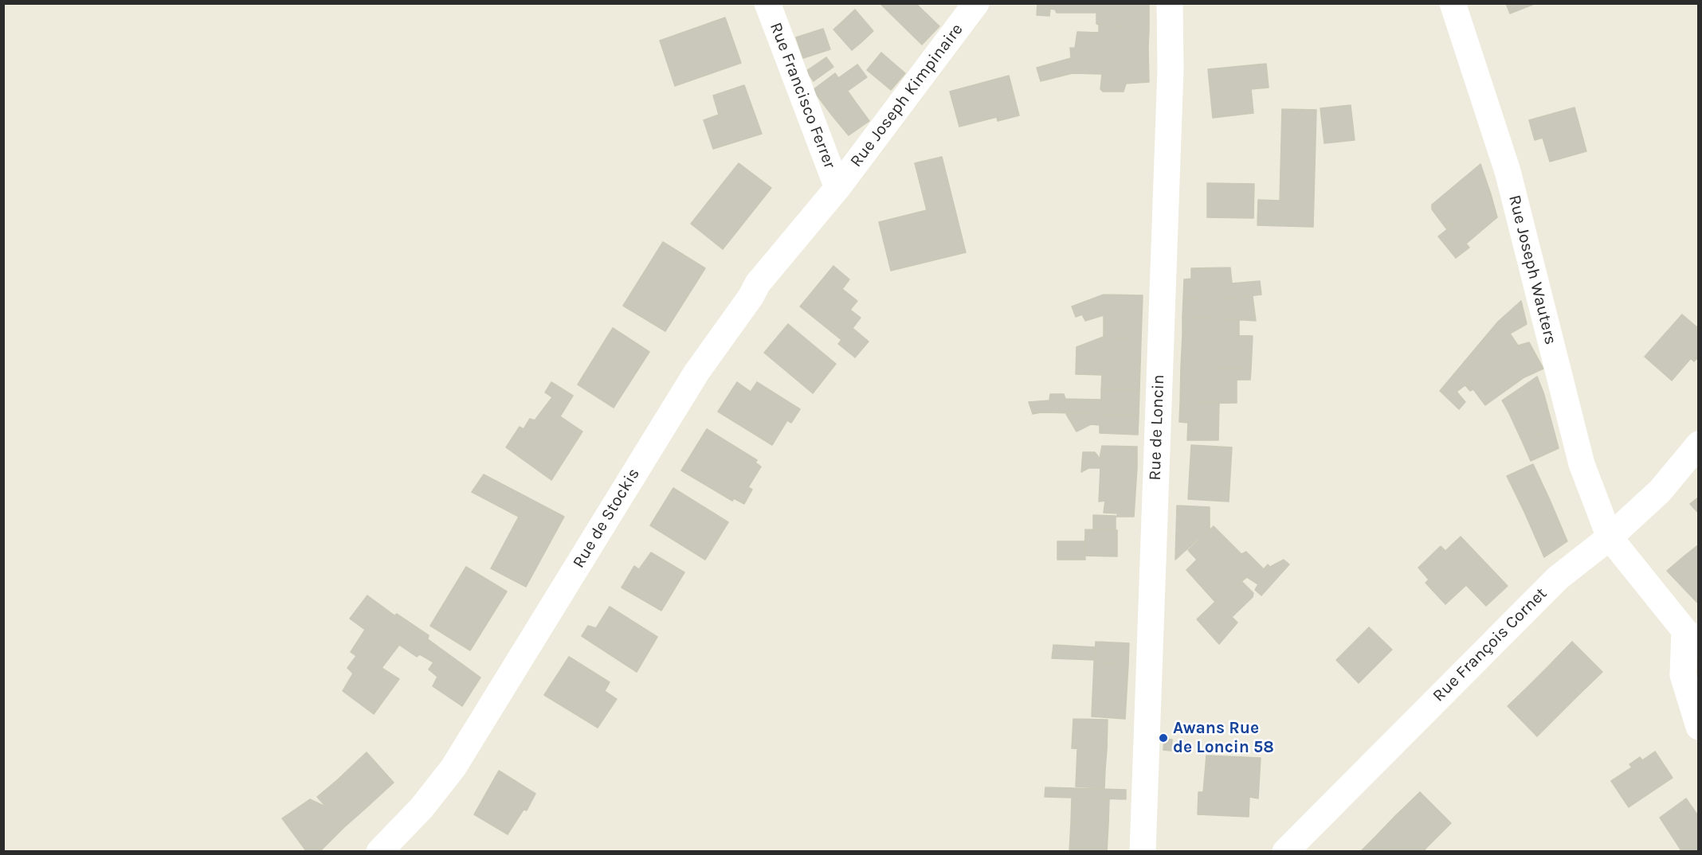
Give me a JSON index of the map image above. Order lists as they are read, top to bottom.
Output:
{
  "streets": {
    "street": [
      "Rue Francisco Ferrer",
      "Rue Joseph Kimpinaire",
      "Rue Joseph Wauters",
      "Rue de Loncin",
      "Rue de Stockis",
      "Rue François Cornet"
    ]
  },
  "crossings": [
    ["Rue Francisco Ferrer", "Rue Joseph Kimpinaire"],
    ["Rue Francisco Ferrer", "Rue de Stockis"],
    ["Rue Joseph Kimpinaire", "Rue de Stockis"],
    ["Rue Joseph Wauters", "Rue François Cornet"]
  ],
  "places": ["Awans Rue de Loncin 58"]
}
